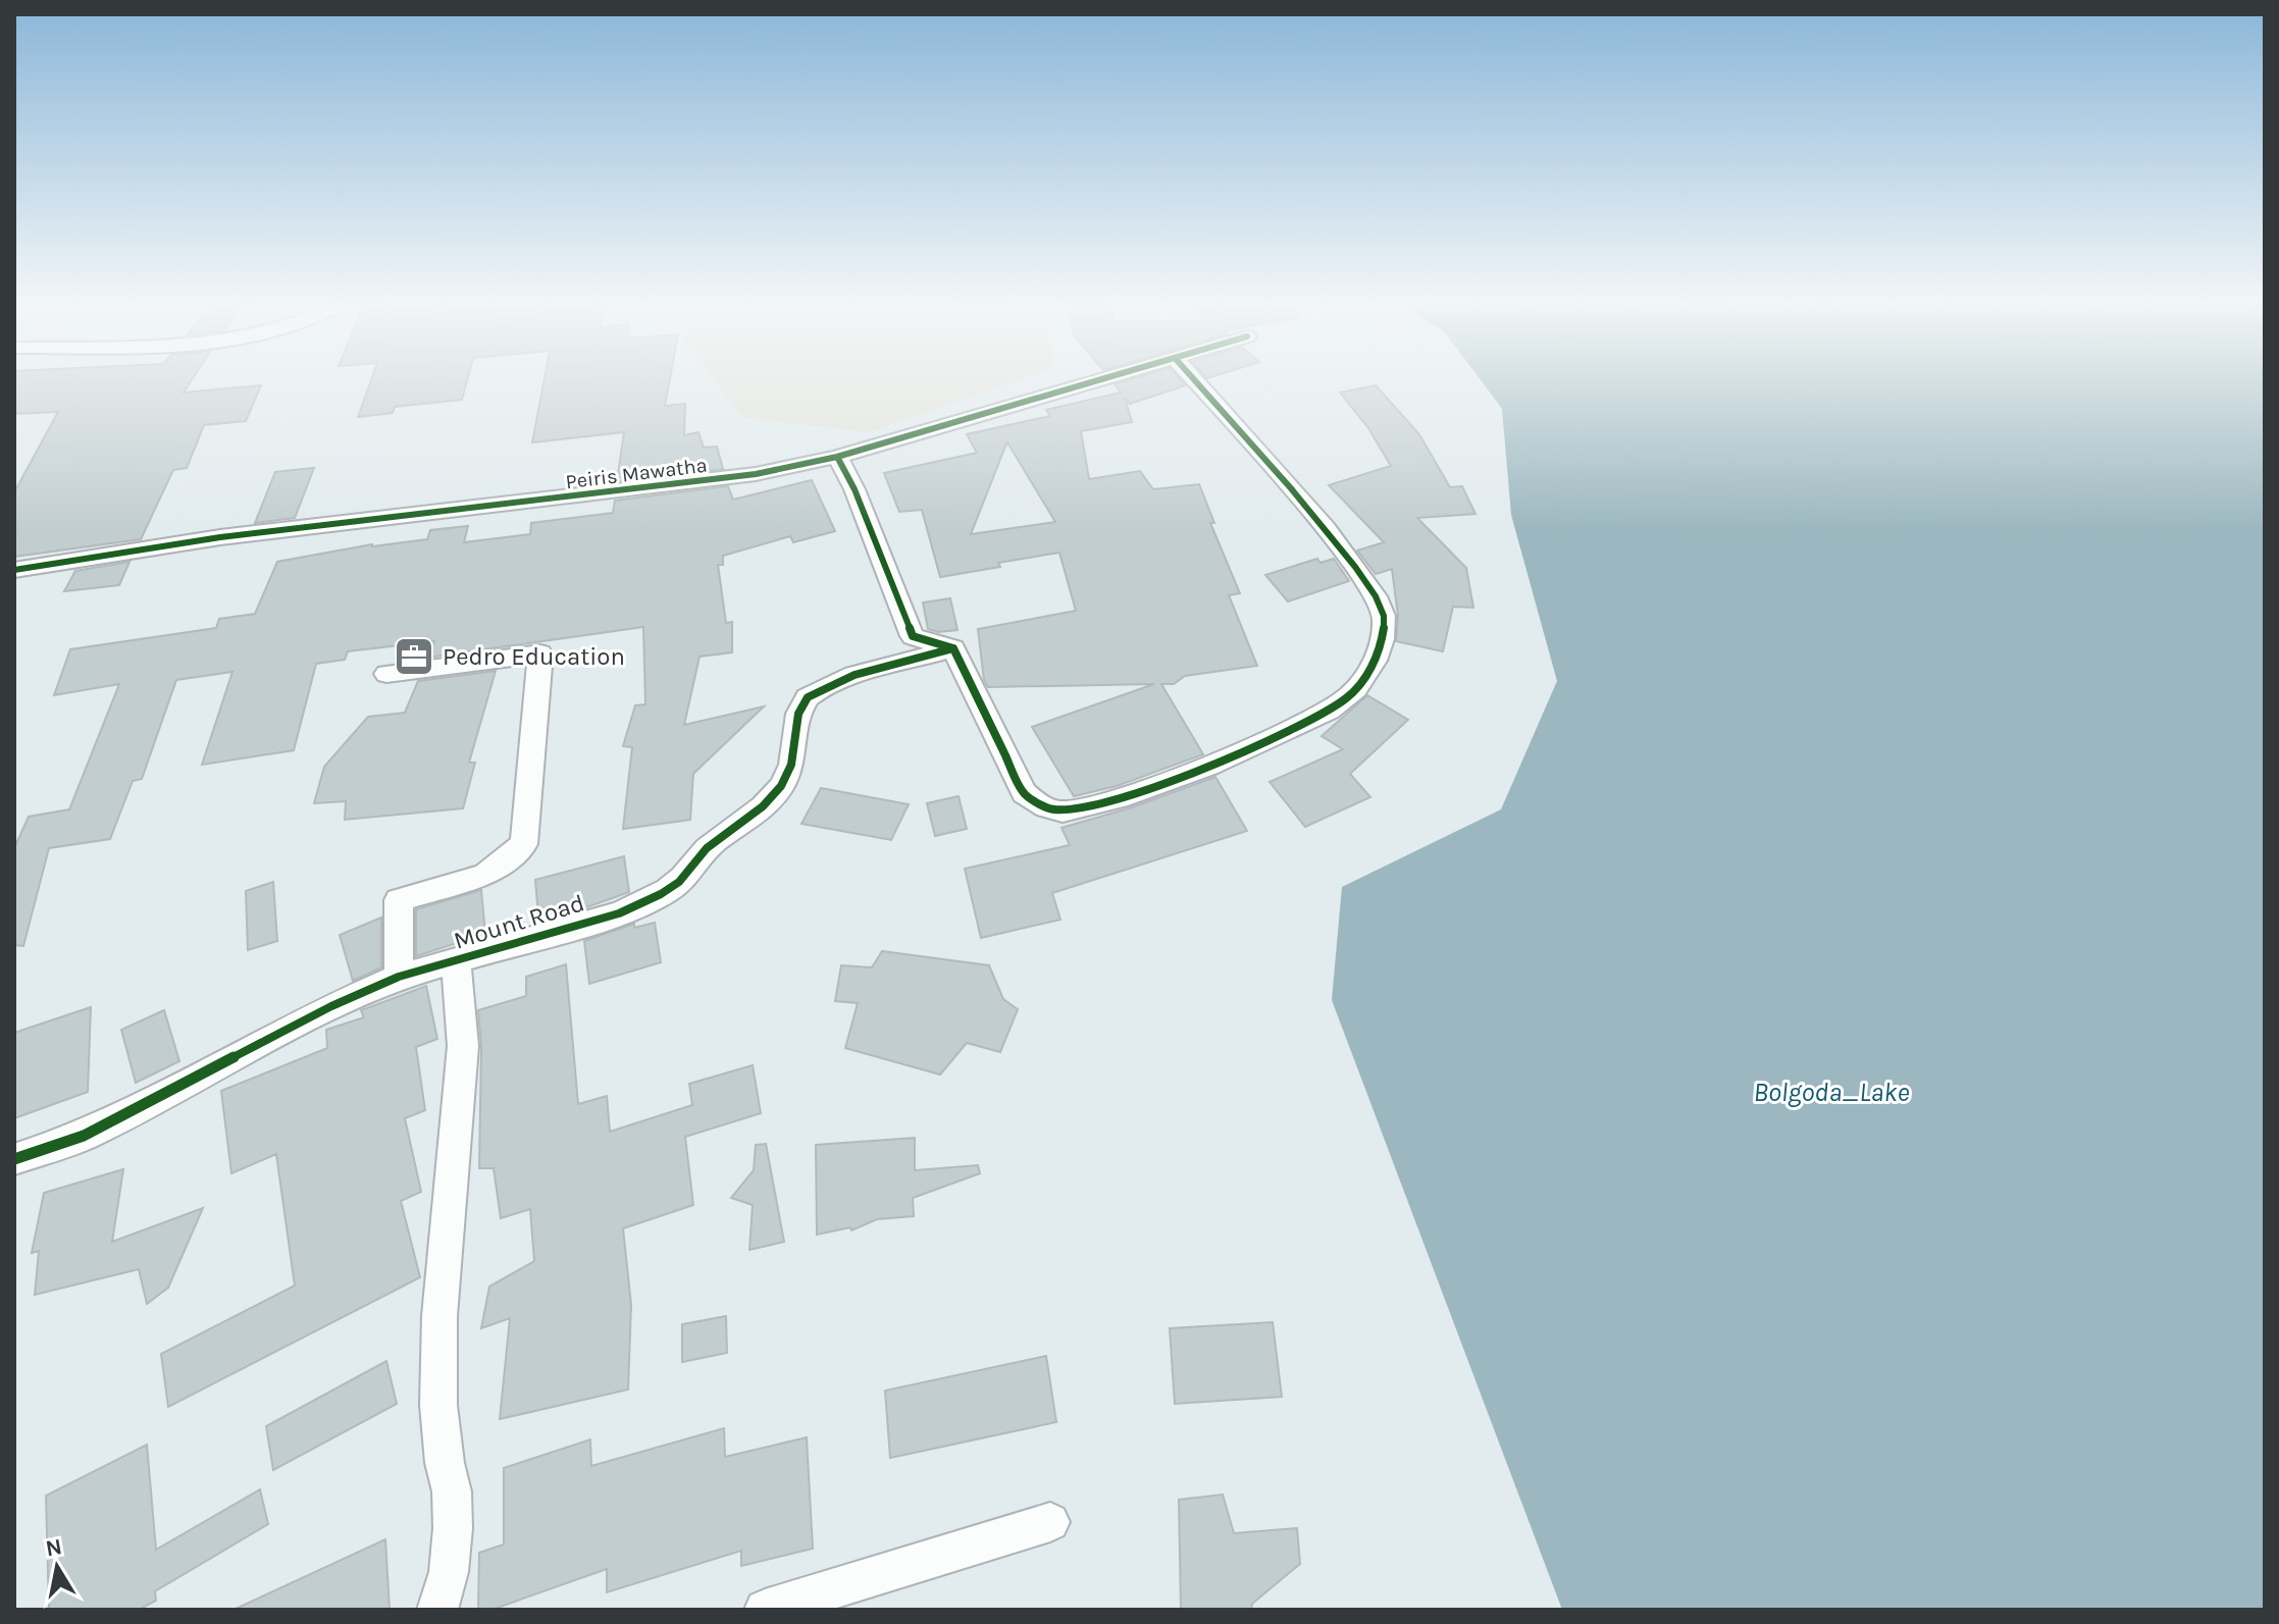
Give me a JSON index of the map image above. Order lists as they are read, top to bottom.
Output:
{
  "streets": {
    "street": ["Peiris Mawatha", "Mount Road"]
  },
  "water": ["Bolgoda_Lake"],
  "places": {
    "office": ["Pedro Education"]
  },
  "north": "top"
}
